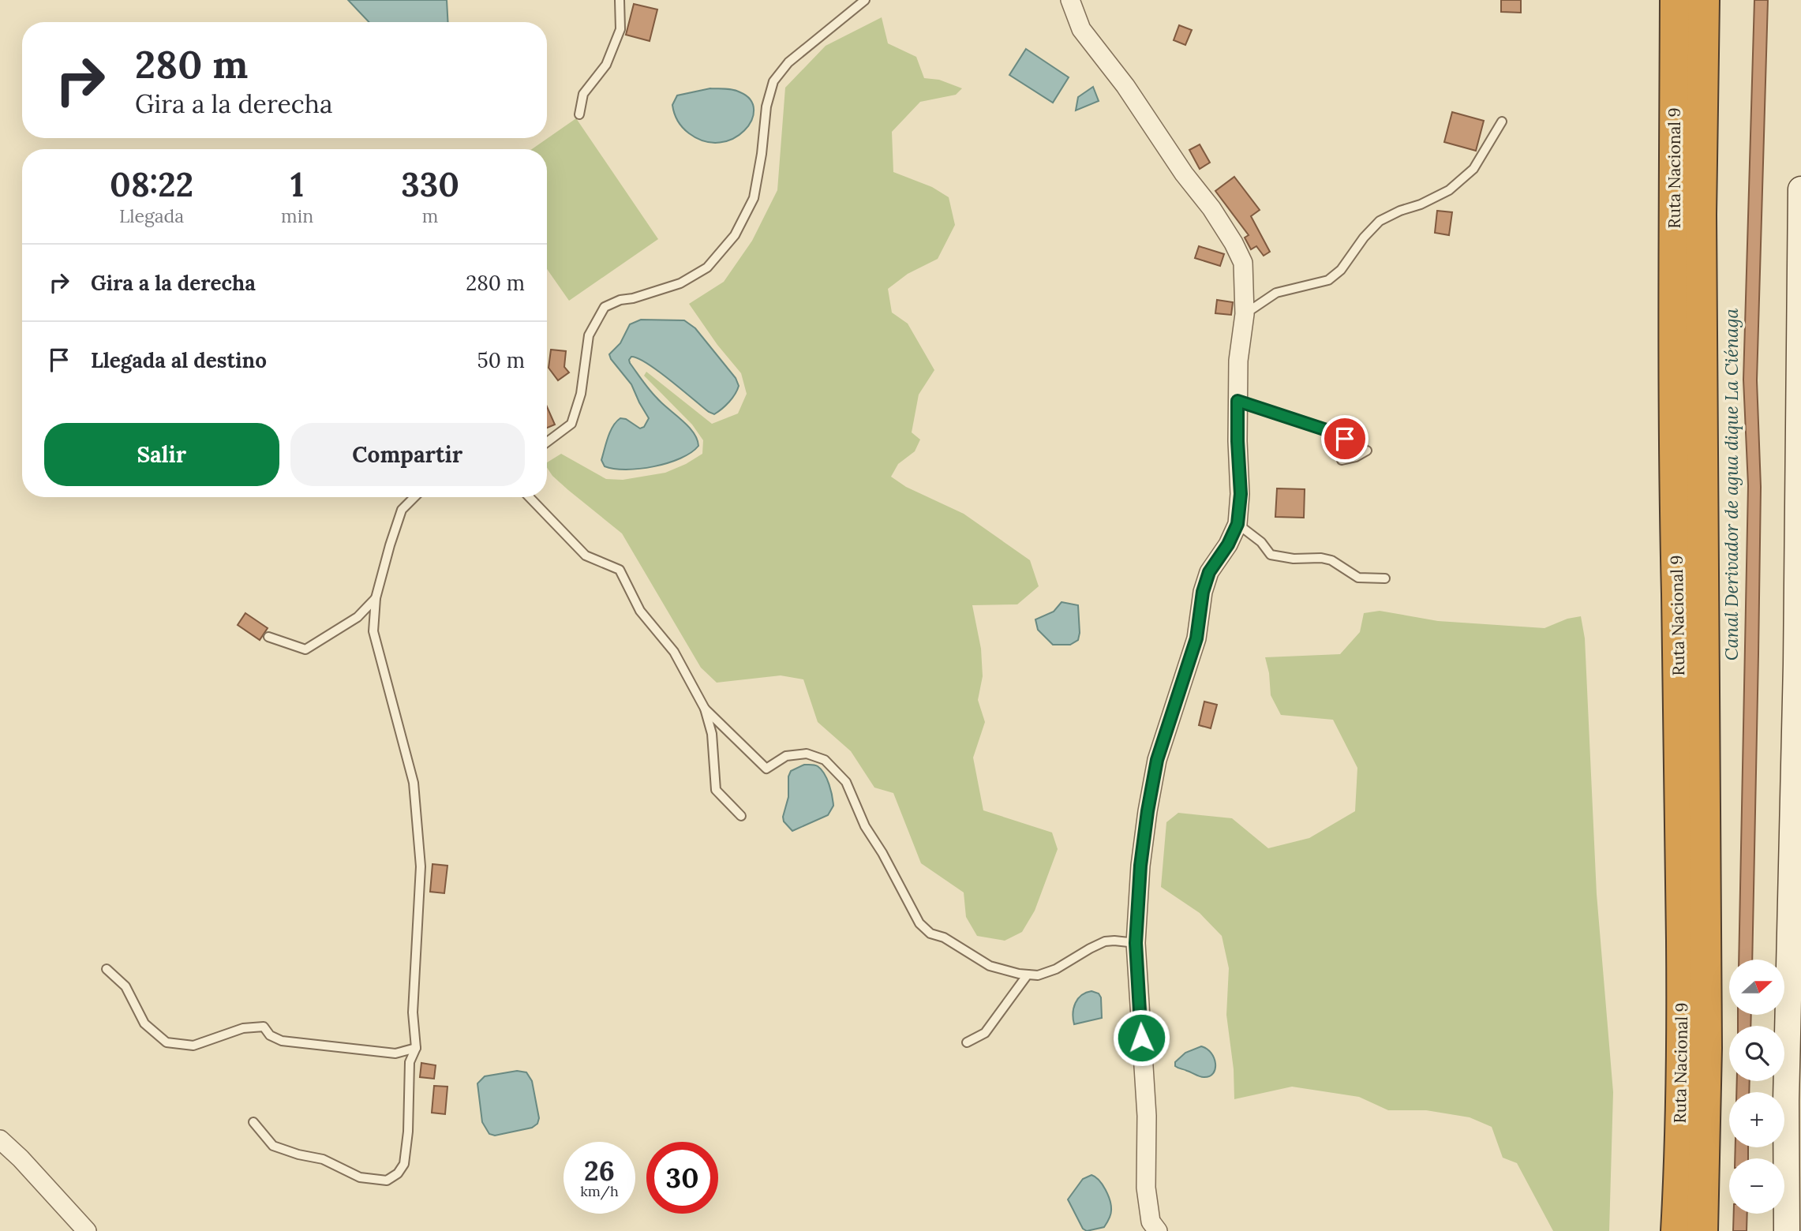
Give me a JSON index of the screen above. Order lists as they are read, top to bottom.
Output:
{
  "streets": {
    "highway": ["Ruta Nacional 9"]
  },
  "water": ["Canal Derivador de agua dique La Ciénaga"],
  "north": "right",
  "page": {
    "turn": ["280 m", "Gira a la derecha"],
    "eta": [
      "08:22",
      "Llegada",
      "1",
      "min",
      "330",
      "m"
    ],
    "list": [
      {
        "name": "Gira a la derecha",
        "value": "280 m"
      },
      {
        "name": "Llegada al destino",
        "value": "50 m"
      }
    ],
    "buttons": ["Salir", "Compartir"],
    "map_buttons": ["+", "−"],
    "speed": "26 km/h",
    "limit": "30"
  }
}
